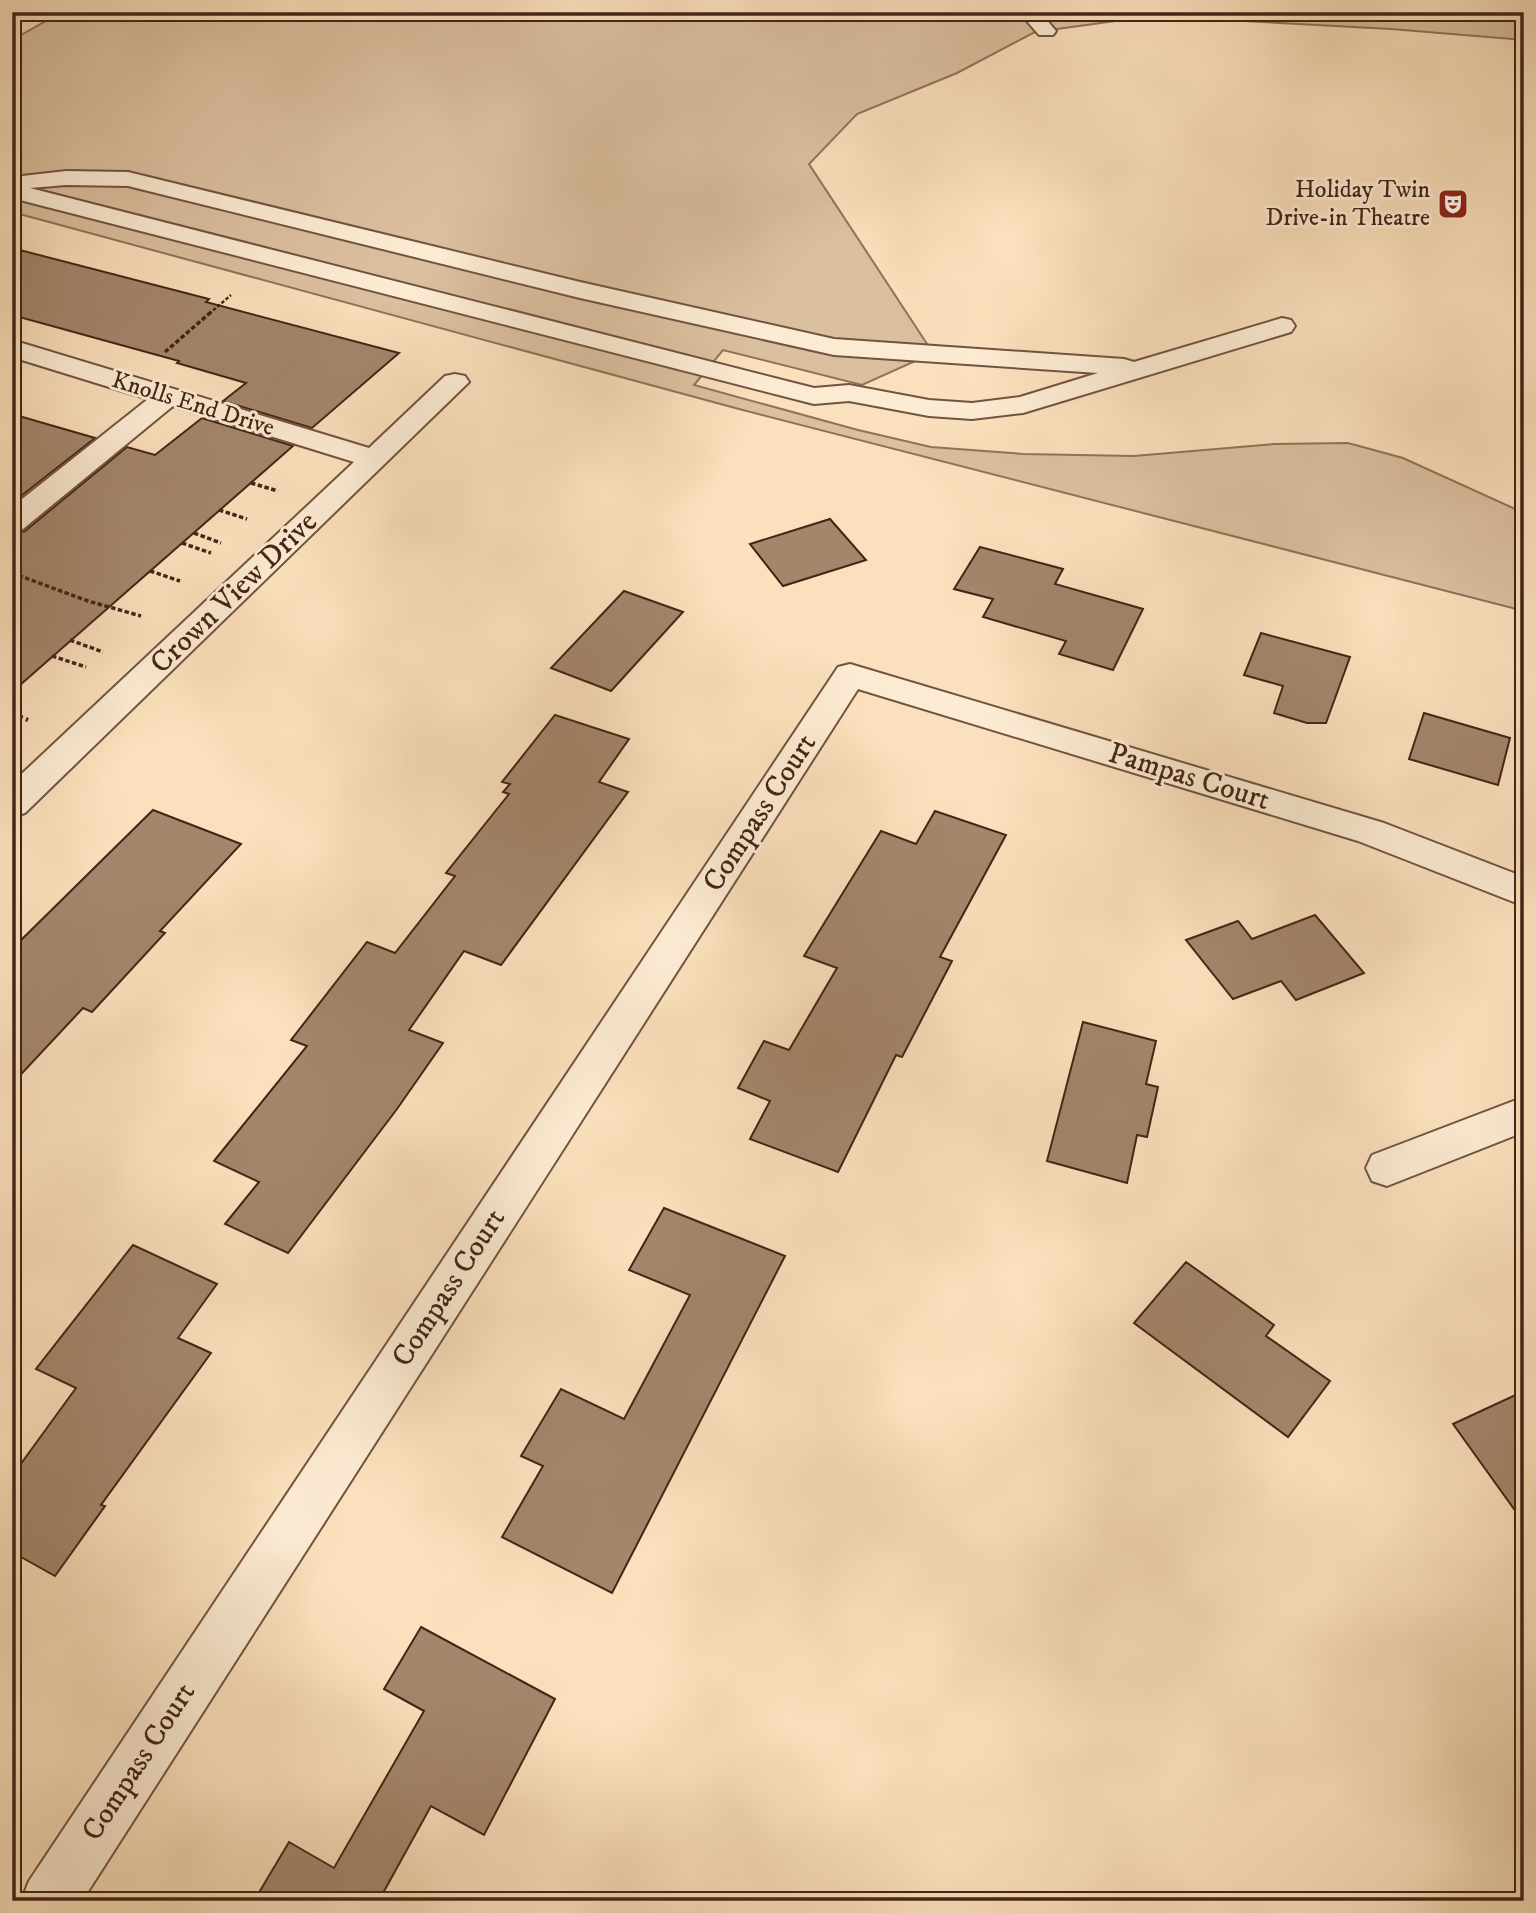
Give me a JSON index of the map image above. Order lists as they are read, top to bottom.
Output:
{
  "streets": {
    "street": [
      "Knolls End Drive",
      "Crown View Drive",
      "Pampas Court",
      "Compass Court"
    ]
  },
  "crossings": [
    ["Knolls End Drive", "Crown View Drive"],
    ["Pampas Court", "Compass Court"]
  ],
  "places": {
    "theatre": ["Holiday Twin Drive-in Theatre"]
  }
}
